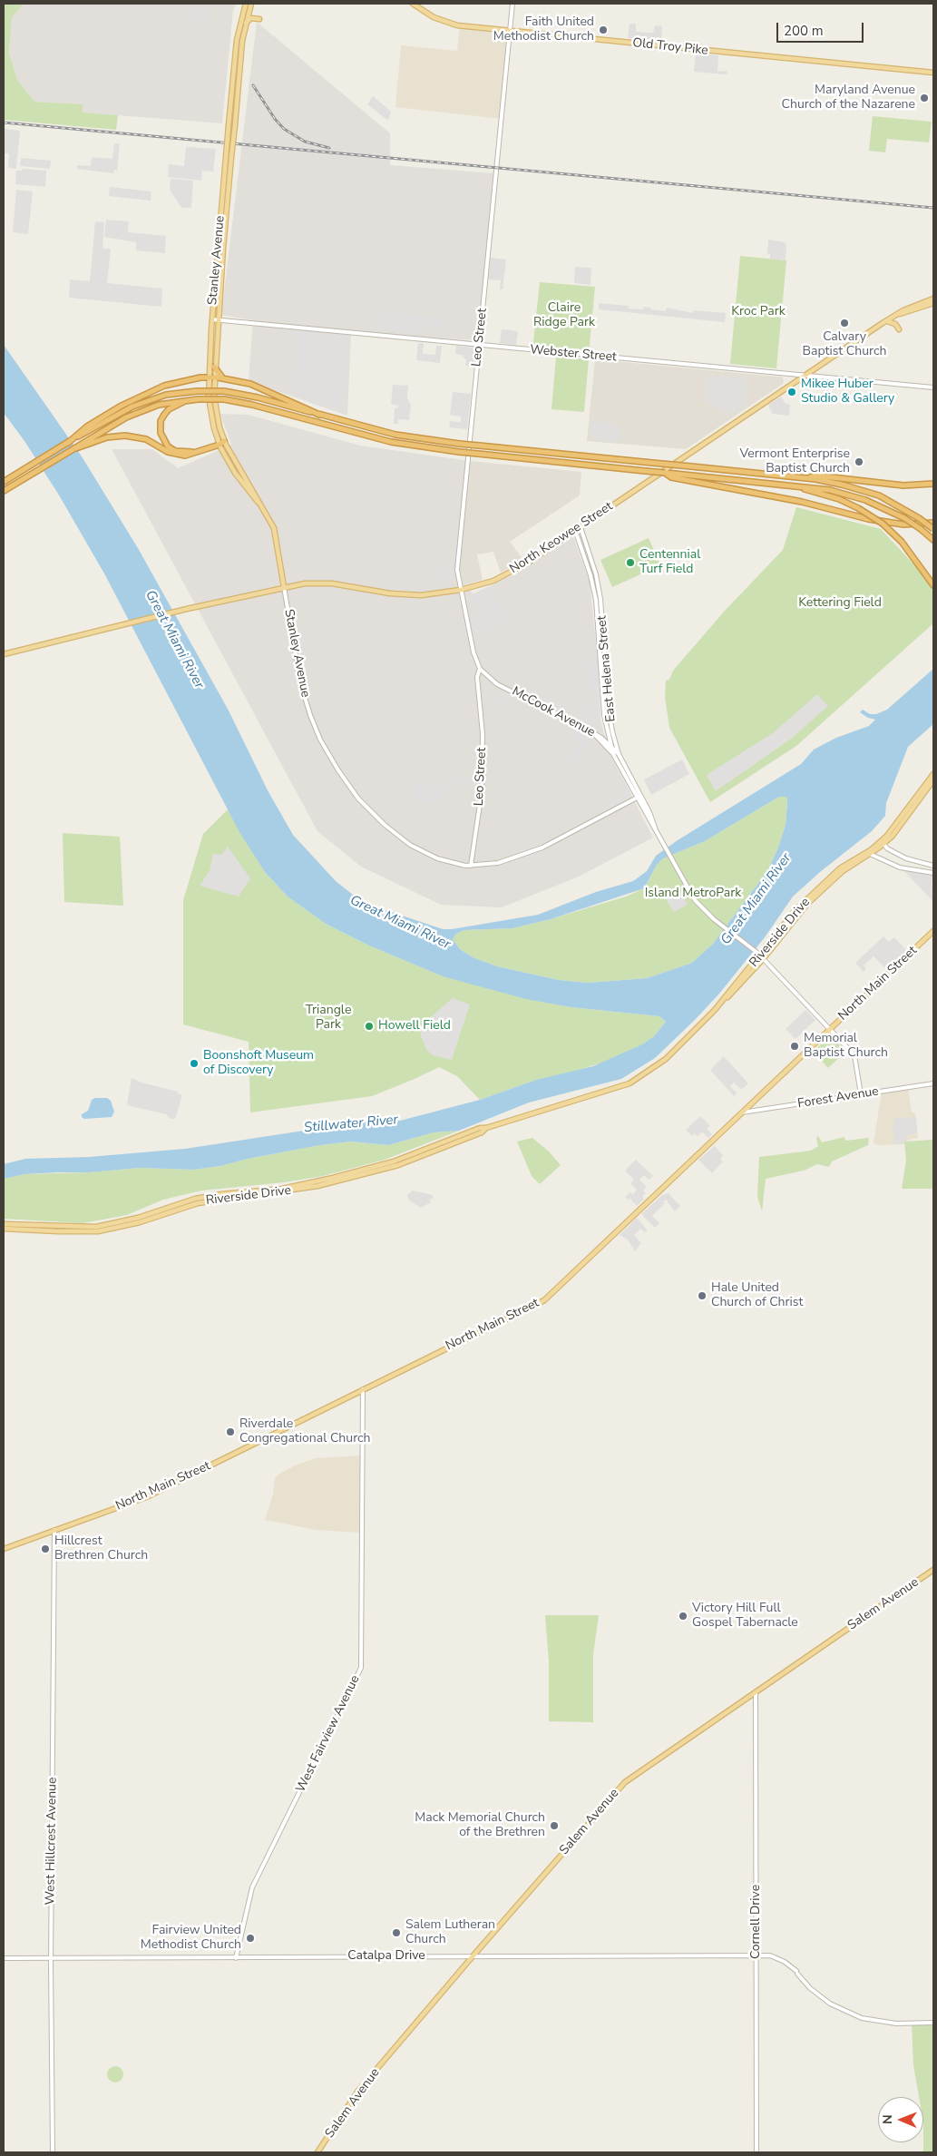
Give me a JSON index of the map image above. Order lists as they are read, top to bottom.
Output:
{
  "streets": {
    "main road": [
      "Old Troy Pike",
      "Stanley Avenue",
      "North Keowee Street",
      "Riverside Drive",
      "North Main Street",
      "Salem Avenue"
    ],
    "street": [
      "Leo Street",
      "Webster Street",
      "East Helena Street",
      "McCook Avenue",
      "Forest Avenue",
      "West Fairview Avenue",
      "West Hillcrest Avenue",
      "Cornell Drive",
      "Catalpa Drive"
    ]
  },
  "crossings": [
    ["Old Troy Pike", "Leo Street"],
    ["Stanley Avenue", "Leo Street"],
    ["Stanley Avenue", "Webster Street"],
    ["Stanley Avenue", "North Keowee Street"],
    ["Stanley Avenue", "East Helena Street"],
    ["Leo Street", "Webster Street"],
    ["Leo Street", "North Keowee Street"],
    ["Leo Street", "McCook Avenue"],
    ["Webster Street", "North Keowee Street"],
    ["North Keowee Street", "East Helena Street"],
    ["East Helena Street", "McCook Avenue"],
    ["East Helena Street", "Riverside Drive"],
    ["East Helena Street", "North Main Street"],
    ["East Helena Street", "Forest Avenue"],
    ["North Main Street", "Forest Avenue"],
    ["North Main Street", "West Fairview Avenue"],
    ["North Main Street", "West Hillcrest Avenue"],
    ["Salem Avenue", "Cornell Drive"],
    ["Salem Avenue", "Catalpa Drive"],
    ["West Fairview Avenue", "Catalpa Drive"],
    ["West Hillcrest Avenue", "Catalpa Drive"],
    ["Cornell Drive", "Catalpa Drive"]
  ],
  "water": ["Great Miami River", "Stillwater River"],
  "parks": [
    "Claire Ridge Park",
    "Kroc Park",
    "Kettering Field",
    "Island MetroPark",
    "Triangle Park"
  ],
  "places": [
    "Faith United Methodist Church",
    "Maryland Avenue Church of the Nazarene",
    "Calvary Baptist Church",
    "Mikee Huber Studio & Gallery",
    "Vermont Enterprise Baptist Church",
    "Centennial Turf Field",
    "Howell Field",
    "Memorial Baptist Church",
    "Boonshoft Museum of Discovery",
    "Hale United Church of Christ",
    "Riverdale Congregational Church",
    "Hillcrest Brethren Church",
    "Victory Hill Full Gospel Tabernacle",
    "Mack Memorial Church of the Brethren",
    "Salem Lutheran Church",
    "Fairview United Methodist Church"
  ],
  "scale_bar": "200 m",
  "north": "left"
}
